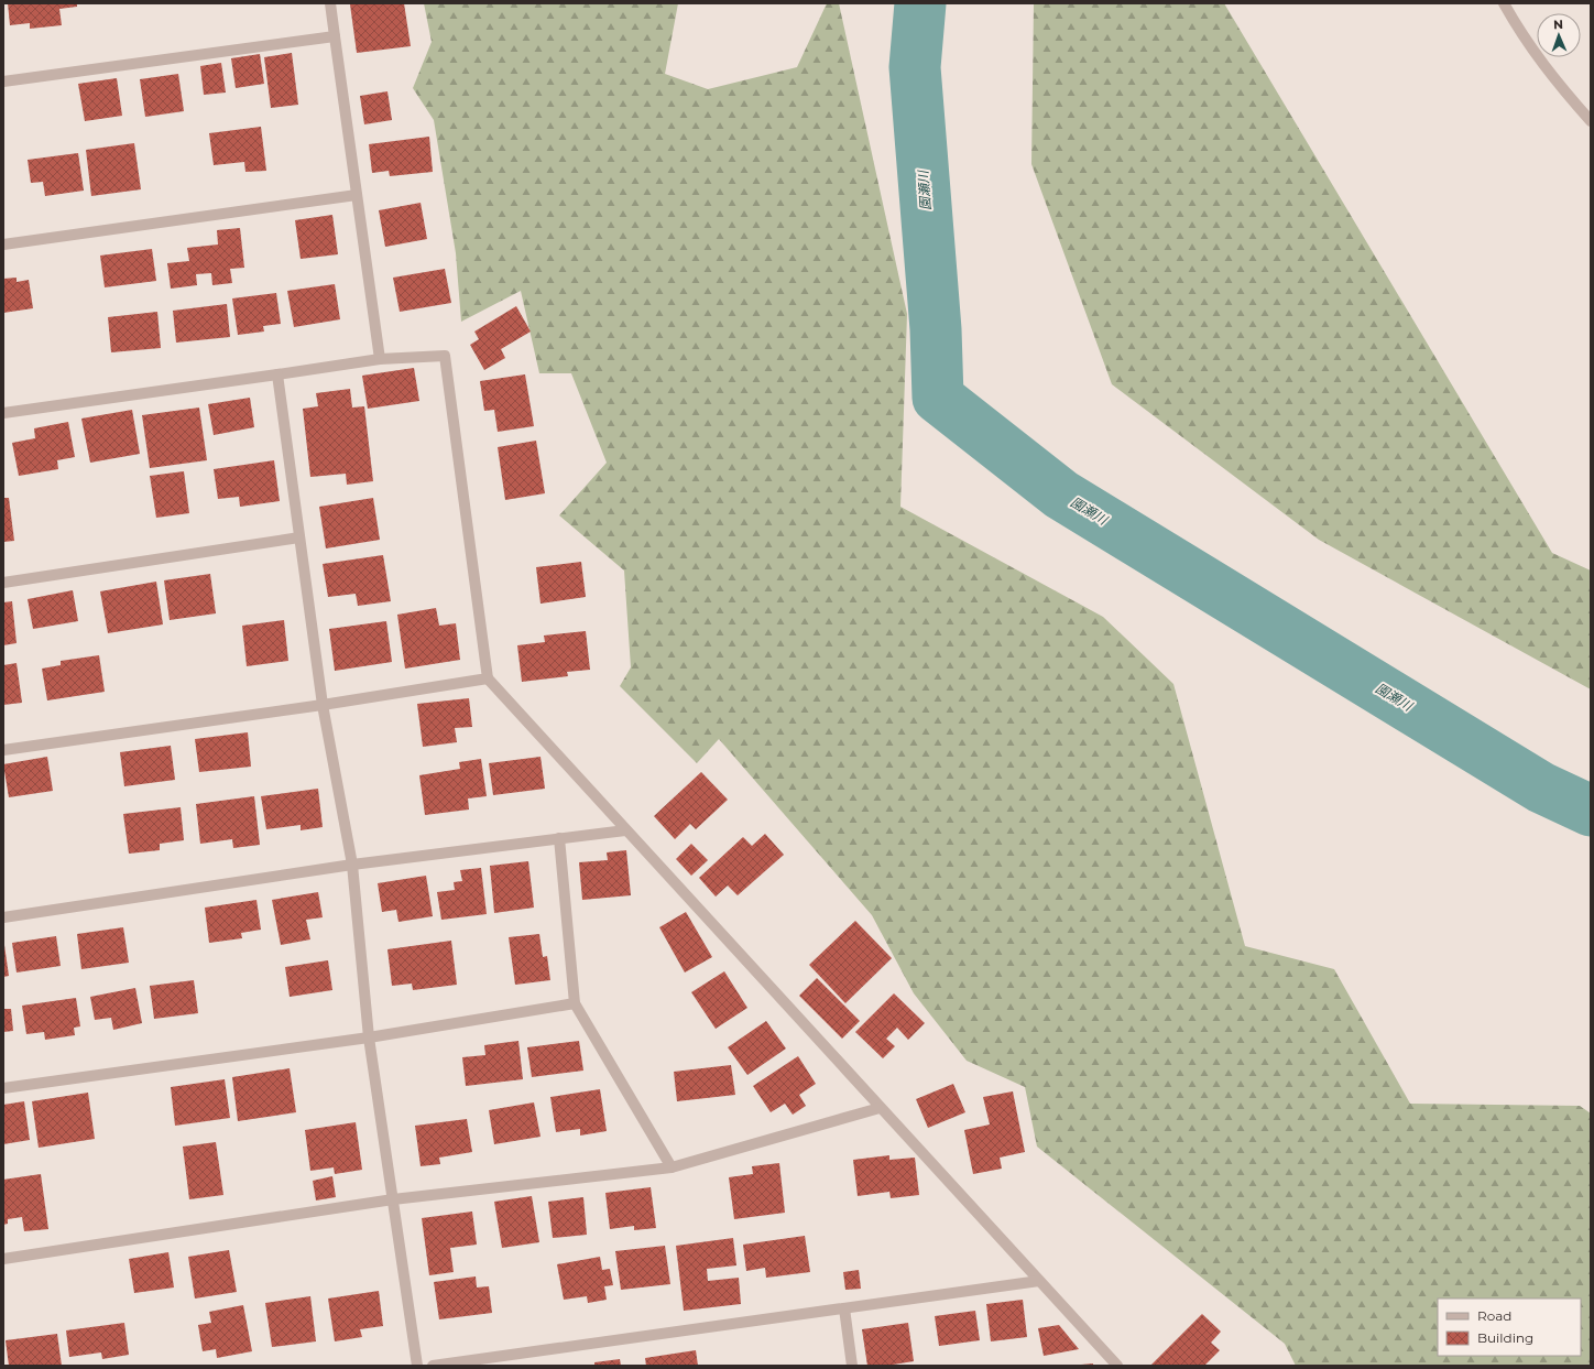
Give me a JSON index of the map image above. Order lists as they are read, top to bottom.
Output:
{
  "water": ["園瀬川"],
  "legend": ["Road", "Building"],
  "north": "top"
}
